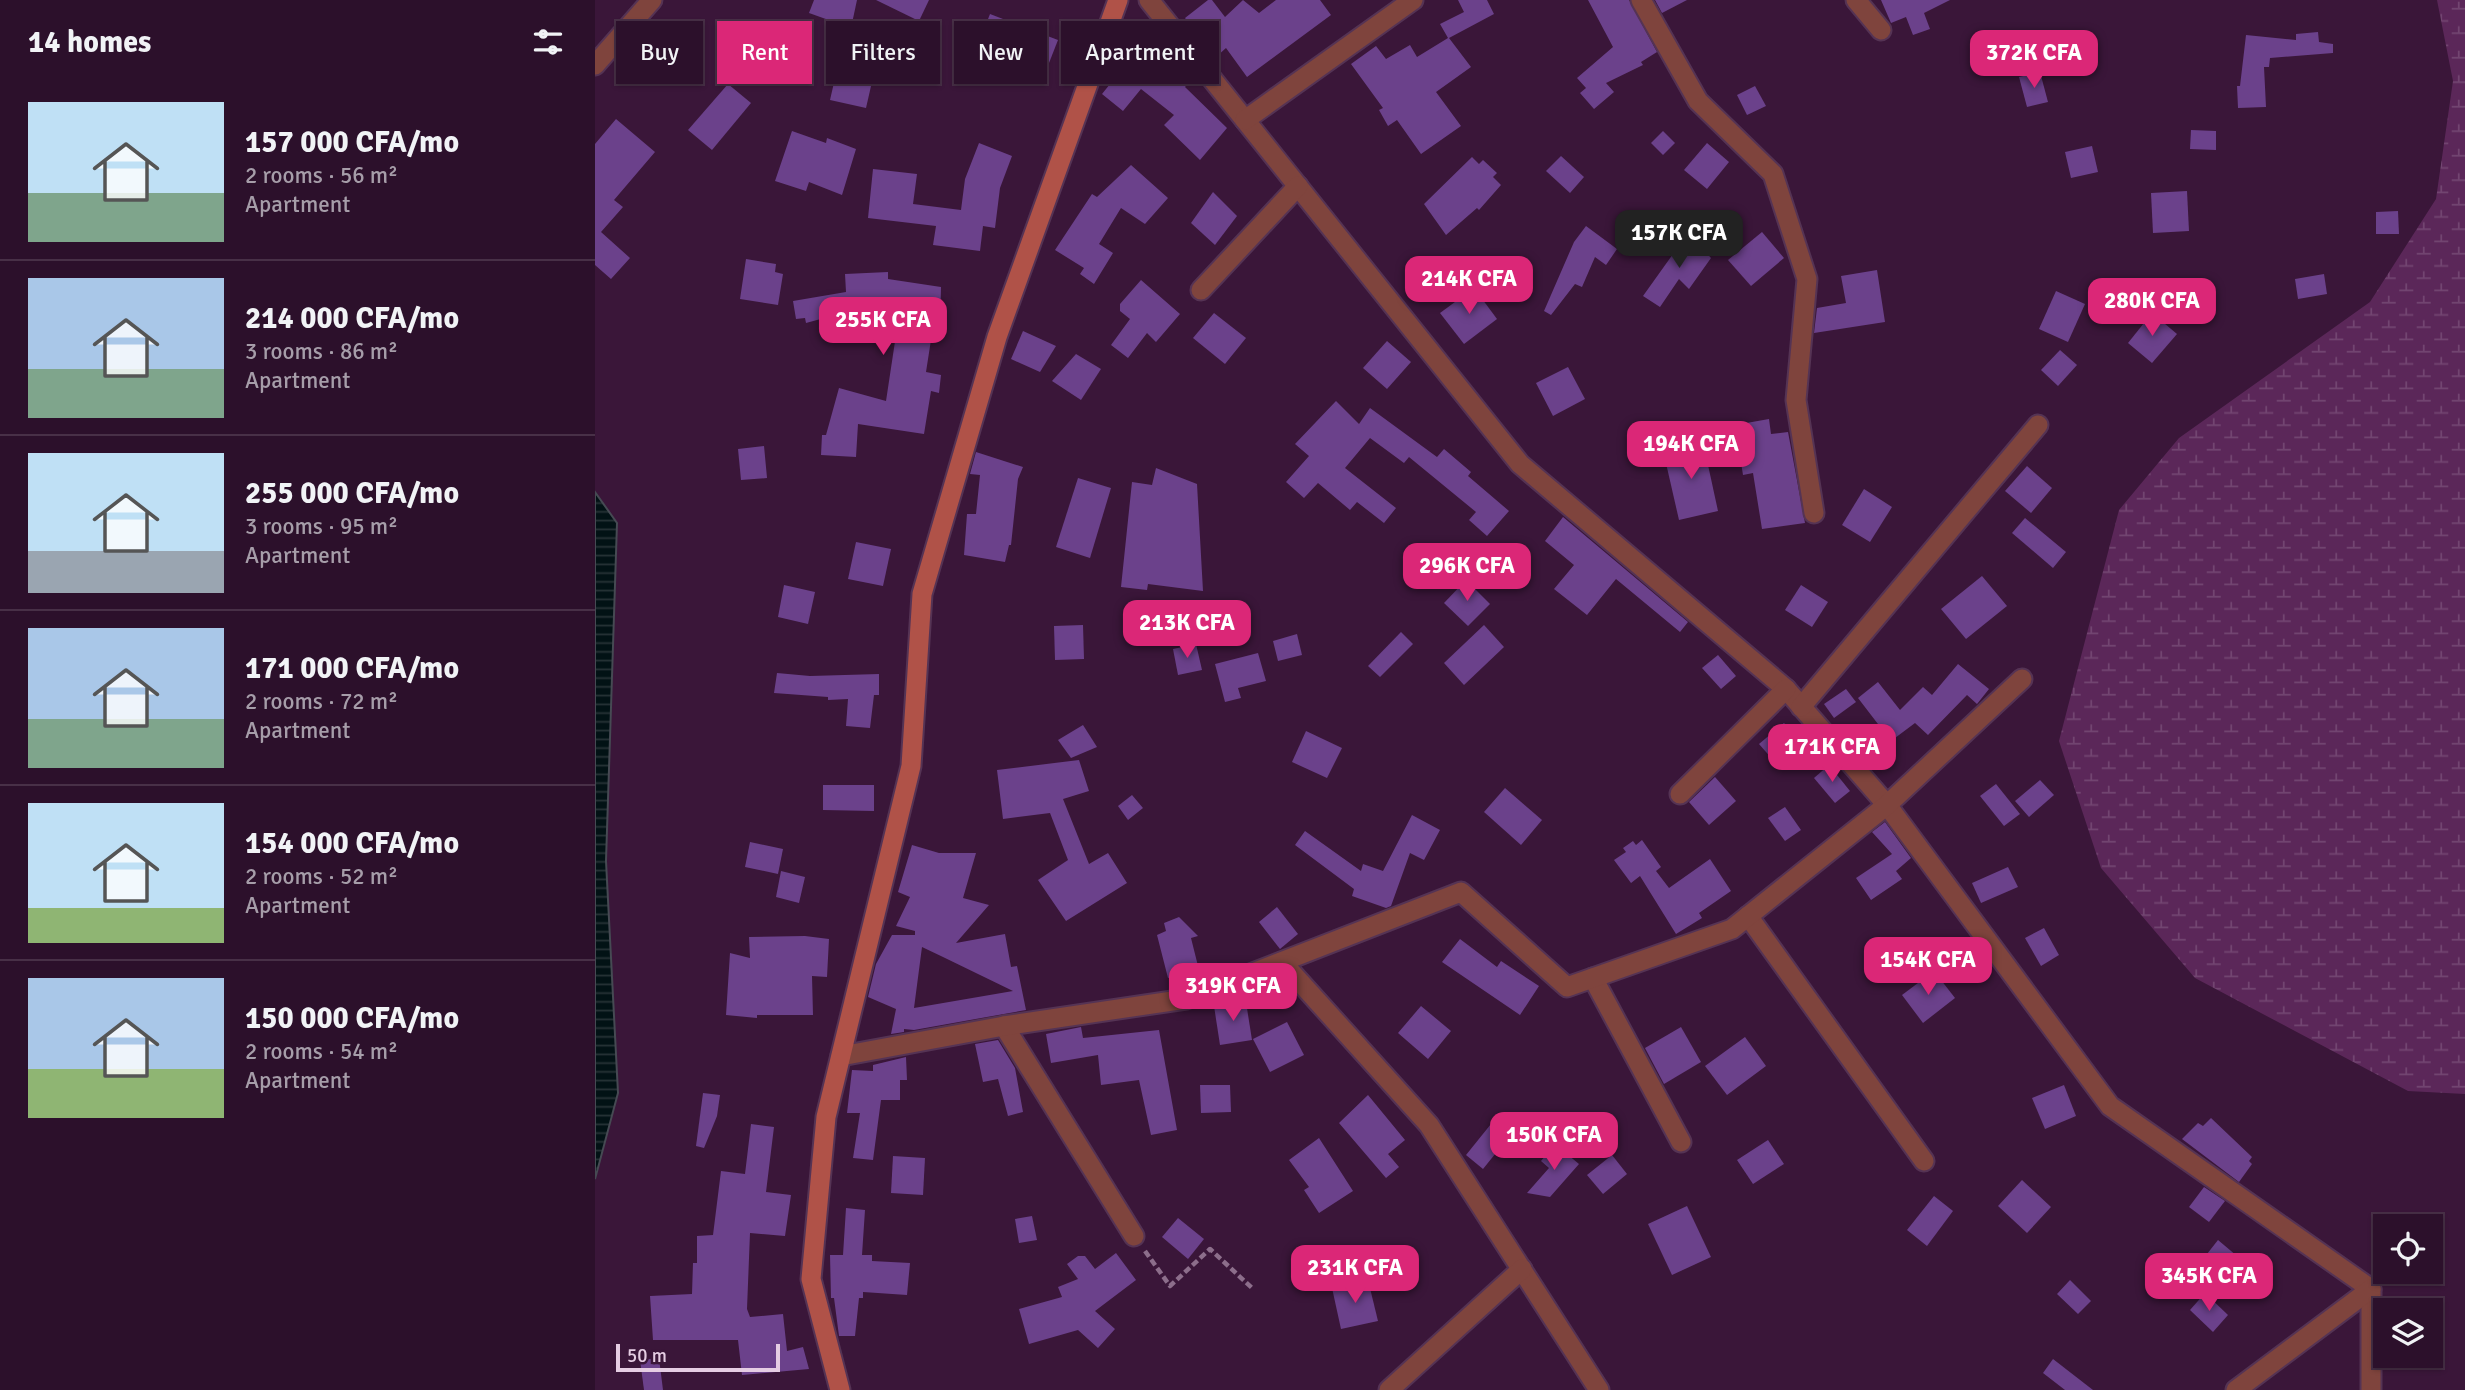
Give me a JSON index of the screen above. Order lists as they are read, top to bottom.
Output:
{
  "scale_bar": "50 m",
  "page": {
    "heading": "14 homes",
    "chip": [
      "Buy",
      "Rent",
      "Filters",
      "New",
      "Apartment"
    ],
    "price": [
      "372K CFA",
      "157K CFA",
      "214K CFA",
      "280K CFA",
      "255K CFA",
      "194K CFA",
      "296K CFA",
      "213K CFA",
      "171K CFA",
      "154K CFA",
      "319K CFA",
      "150K CFA",
      "231K CFA",
      "345K CFA"
    ],
    "list": [
      {
        "name": "157 000 CFA/mo",
        "note": "2 rooms · 56 m² · Apartment"
      },
      {
        "name": "214 000 CFA/mo",
        "note": "3 rooms · 86 m² · Apartment"
      },
      {
        "name": "255 000 CFA/mo",
        "note": "3 rooms · 95 m² · Apartment"
      },
      {
        "name": "171 000 CFA/mo",
        "note": "2 rooms · 72 m² · Apartment"
      },
      {
        "name": "154 000 CFA/mo",
        "note": "2 rooms · 52 m² · Apartment"
      },
      {
        "name": "150 000 CFA/mo",
        "note": "2 rooms · 54 m² · Apartment"
      }
    ],
    "scale": "50 m"
  }
}
